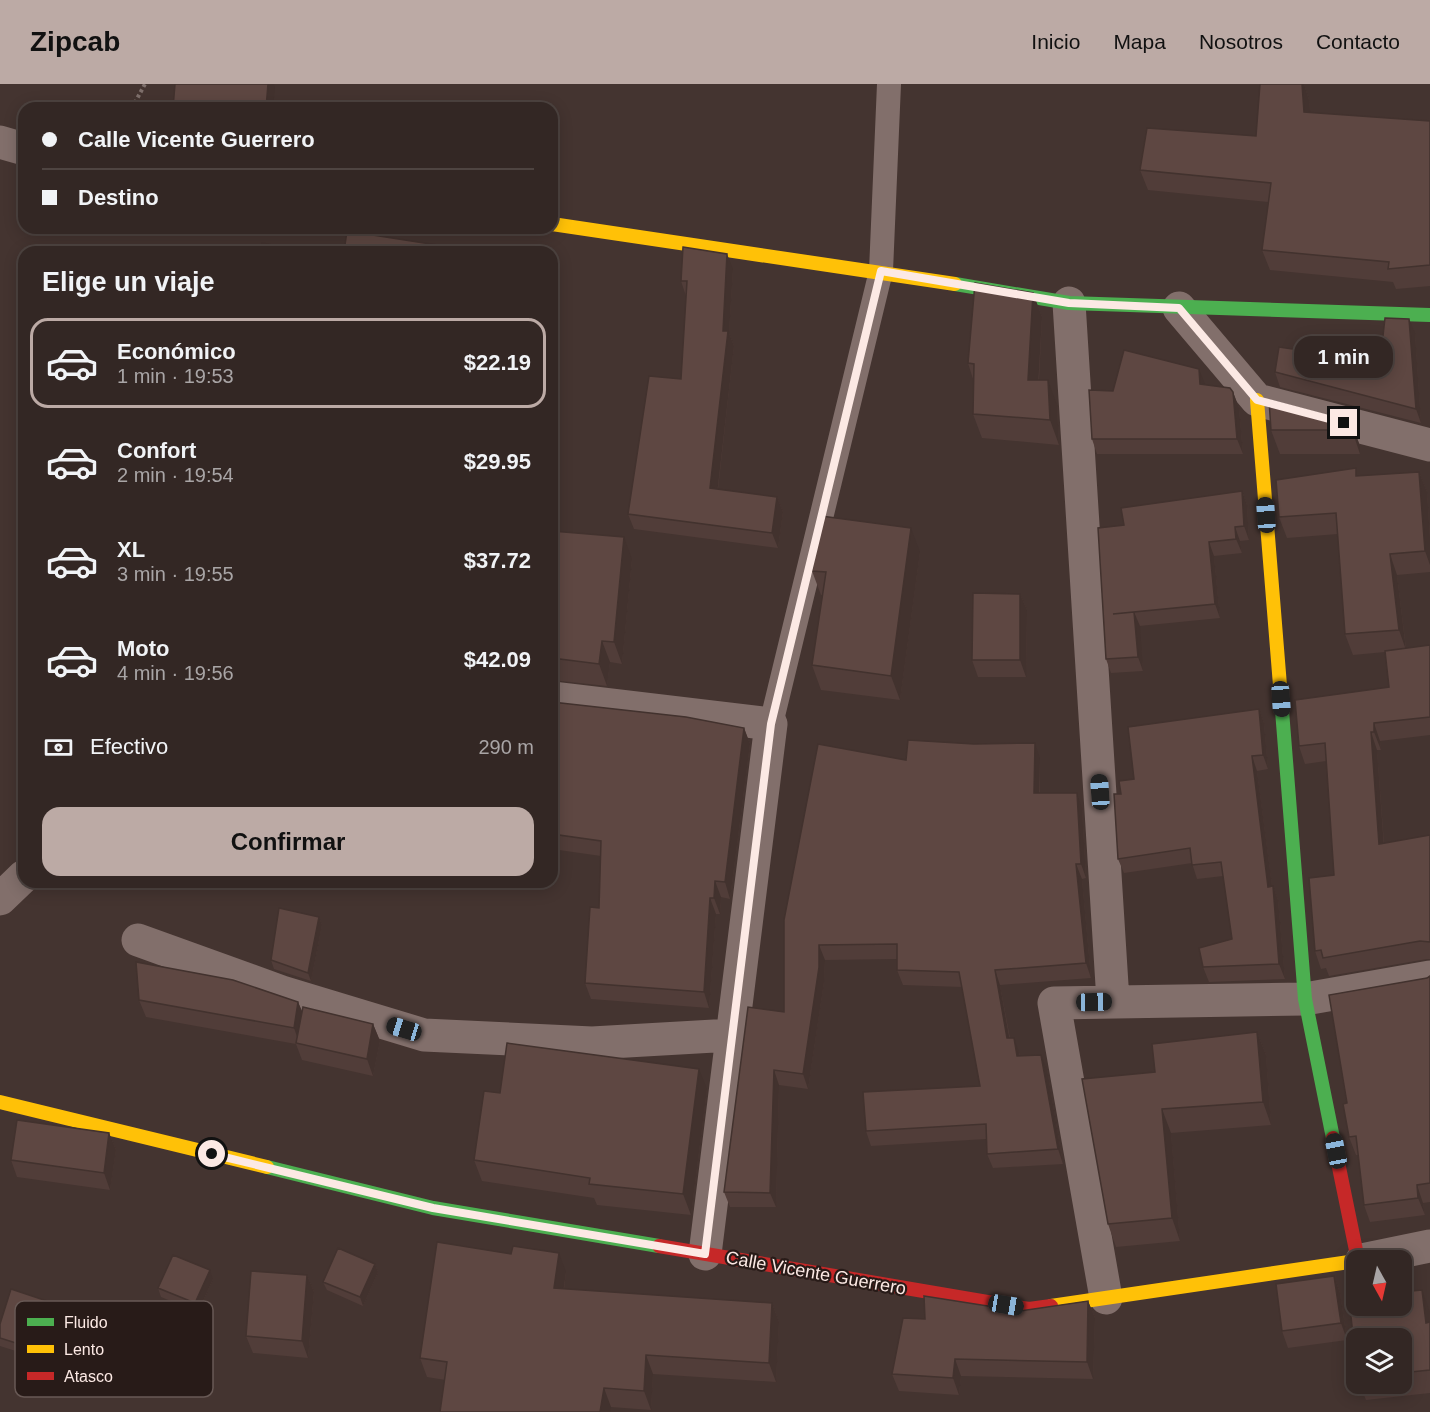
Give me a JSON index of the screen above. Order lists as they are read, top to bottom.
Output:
{
  "streets": {
    "street": ["Calle Vicente Guerrero"]
  },
  "legend": ["Fluido", "Lento", "Atasco"],
  "north": "bottom",
  "page": {
    "header": "Zipcab",
    "nav": [
      "Inicio",
      "Mapa",
      "Nosotros",
      "Contacto"
    ],
    "banner": ["Calle Vicente Guerrero", "Destino"],
    "heading": "Elige un viaje",
    "list": [
      {
        "name": "Económico",
        "note": "1 min · 19:53",
        "value": "$22.19"
      },
      {
        "name": "Confort",
        "note": "2 min · 19:54",
        "value": "$29.95"
      },
      {
        "name": "XL",
        "note": "3 min · 19:55",
        "value": "$37.72"
      },
      {
        "name": "Moto",
        "note": "4 min · 19:56",
        "value": "$42.09"
      }
    ],
    "bubble": "1 min",
    "pay": ["Efectivo", "290 m"],
    "buttons": "Confirmar"
  }
}
